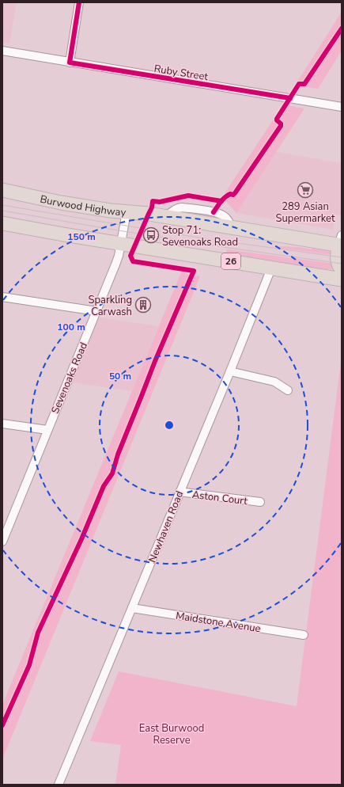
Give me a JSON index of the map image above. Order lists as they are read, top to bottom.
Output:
{
  "streets": {
    "highway": ["Burwood Highway", "26"],
    "street": [
      "Ruby Street",
      "Sevenoaks Road",
      "Aston Court",
      "Newhaven Road",
      "Maidstone Avenue"
    ]
  },
  "crossings": [
    ["Burwood Highway", "Sevenoaks Road"],
    ["26", "Sevenoaks Road"],
    ["26", "Newhaven Road"],
    ["Aston Court", "Newhaven Road"],
    ["Newhaven Road", "Maidstone Avenue"]
  ],
  "parks": ["East Burwood Reserve"],
  "places": {
    "supermarket": ["289 Asian Supermarket"],
    "bus stop": ["Stop 71: Sevenoaks Road"],
    "building": ["Sparkling Carwash"]
  },
  "rings": ["150 m", "100 m", "50 m"]
}
